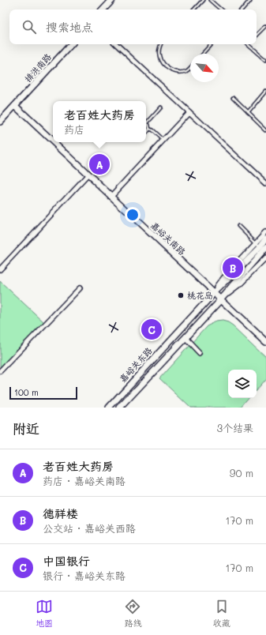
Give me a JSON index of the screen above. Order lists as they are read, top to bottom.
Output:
{
  "streets": {
    "main road": ["排洪南路", "嘉峪关南路", "嘉峪关东路"]
  },
  "crossings": [
    ["排洪南路", "嘉峪关南路"],
    ["嘉峪关南路", "嘉峪关东路"]
  ],
  "places": ["桃花岛"],
  "scale_bar": "100 m",
  "north": "bottom right",
  "page": {
    "search": "搜索地点",
    "popup": ["老百姓大药房", "药店"],
    "pins": ["A", "B", "C"],
    "scale": "100 m",
    "heading": ["附近", "3个结果"],
    "list": [
      {
        "mark": "A",
        "name": "老百姓大药房",
        "note": "药店 · 嘉峪关南路",
        "value": "90 m"
      },
      {
        "mark": "B",
        "name": "德祥楼",
        "note": "公交站 · 嘉峪关西路",
        "value": "170 m"
      },
      {
        "mark": "C",
        "name": "中国银行",
        "note": "银行 · 嘉峪关东路",
        "value": "170 m"
      }
    ],
    "nav": ["地图", "路线", "收藏"]
  }
}
